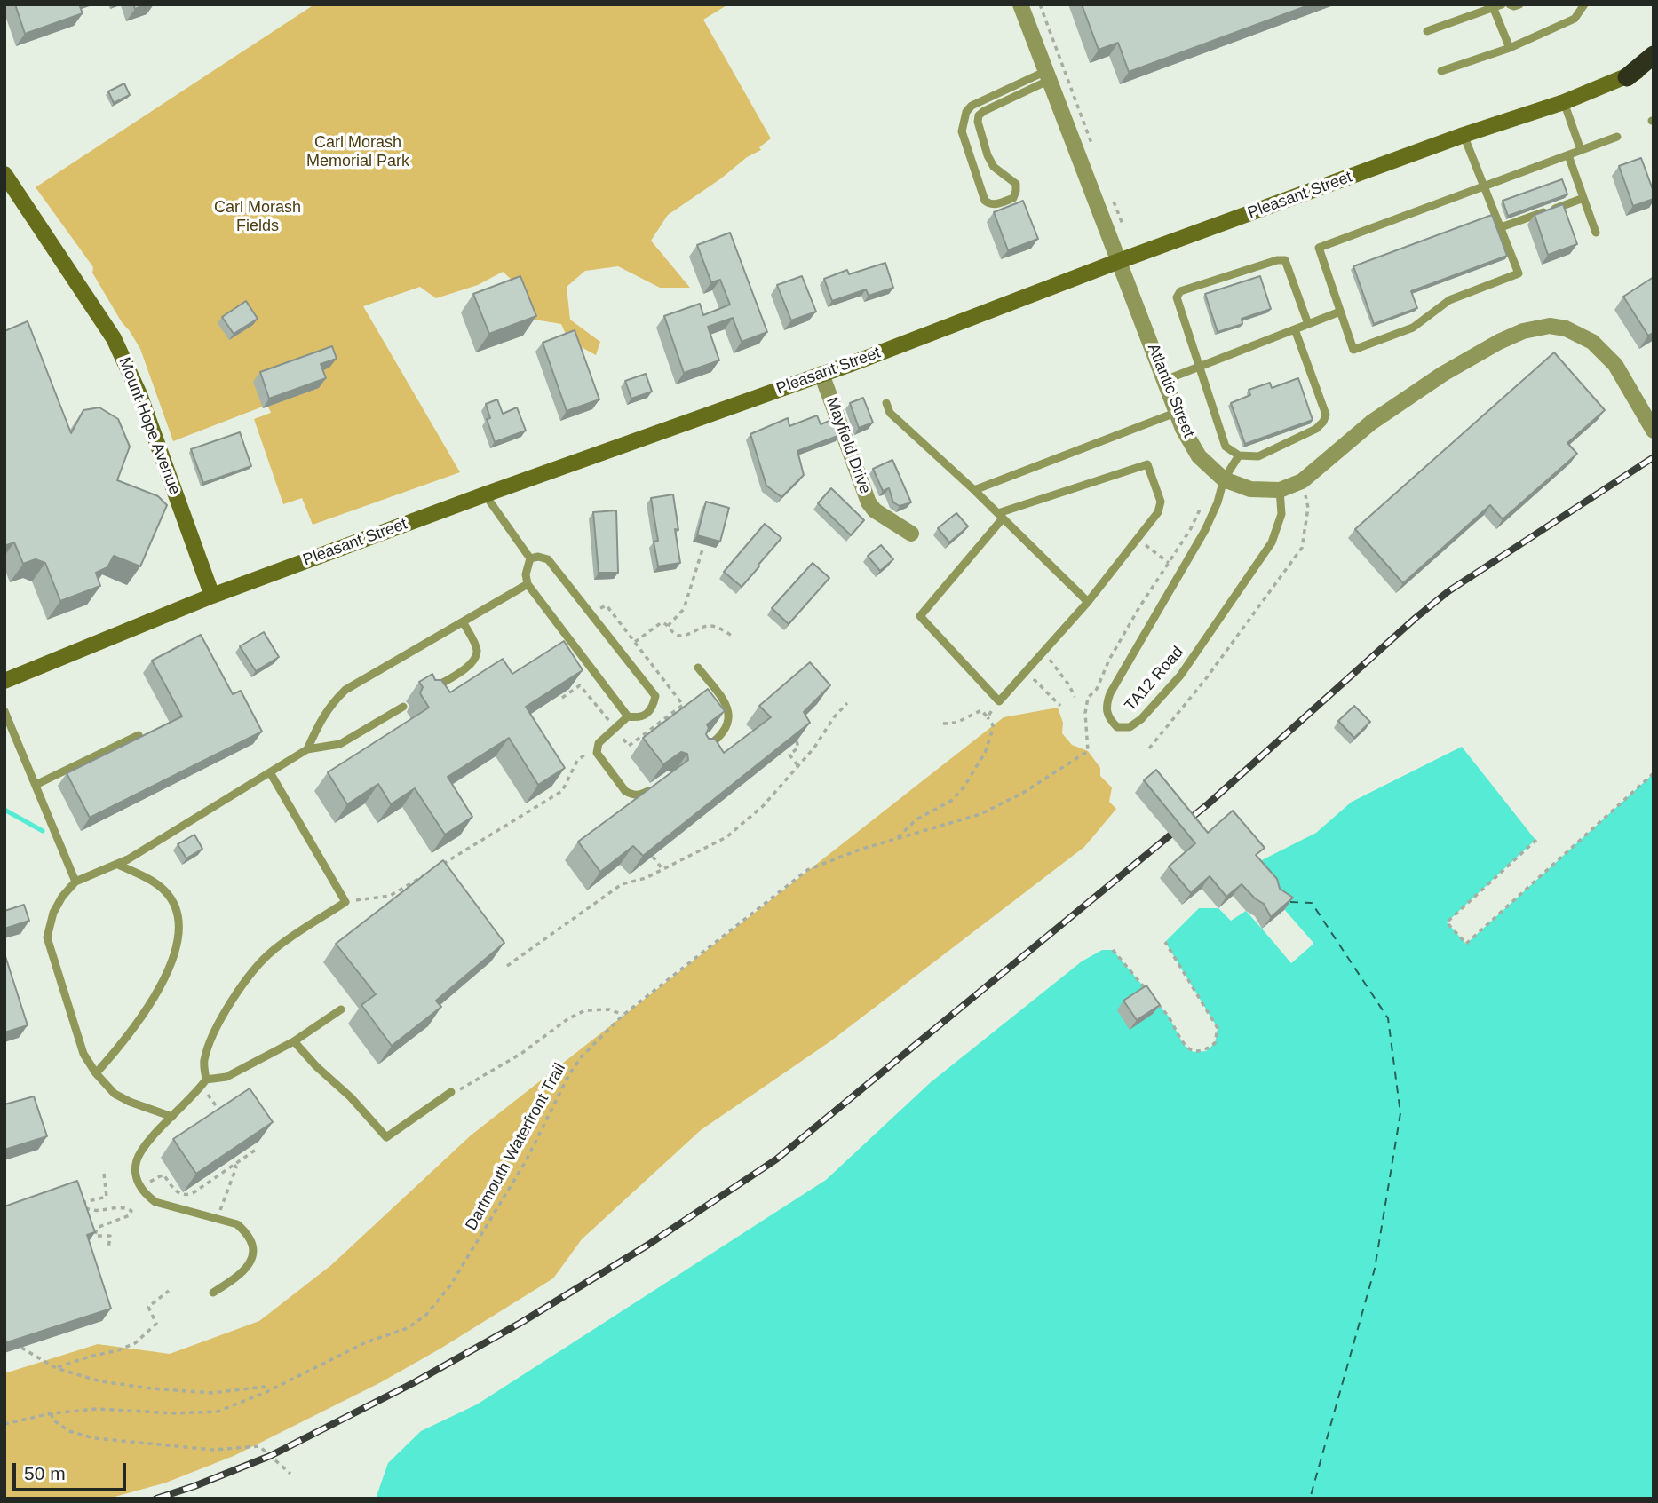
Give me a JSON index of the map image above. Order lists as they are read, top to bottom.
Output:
{
  "streets": {
    "main road": ["Pleasant Street", "Mount Hope Avenue"],
    "street": ["Atlantic Street", "Mayfield Drive"],
    "lane": ["TA12 Road"],
    "path": ["Dartmouth Waterfront Trail"]
  },
  "crossings": [
    ["Pleasant Street", "Atlantic Street"],
    ["Pleasant Street", "Mount Hope Avenue"],
    ["Pleasant Street", "Mayfield Drive"],
    ["Atlantic Street", "TA12 Road"]
  ],
  "parks": ["Carl Morash Memorial Park", "Carl Morash Fields"],
  "scale_bar": "50 m"
}
